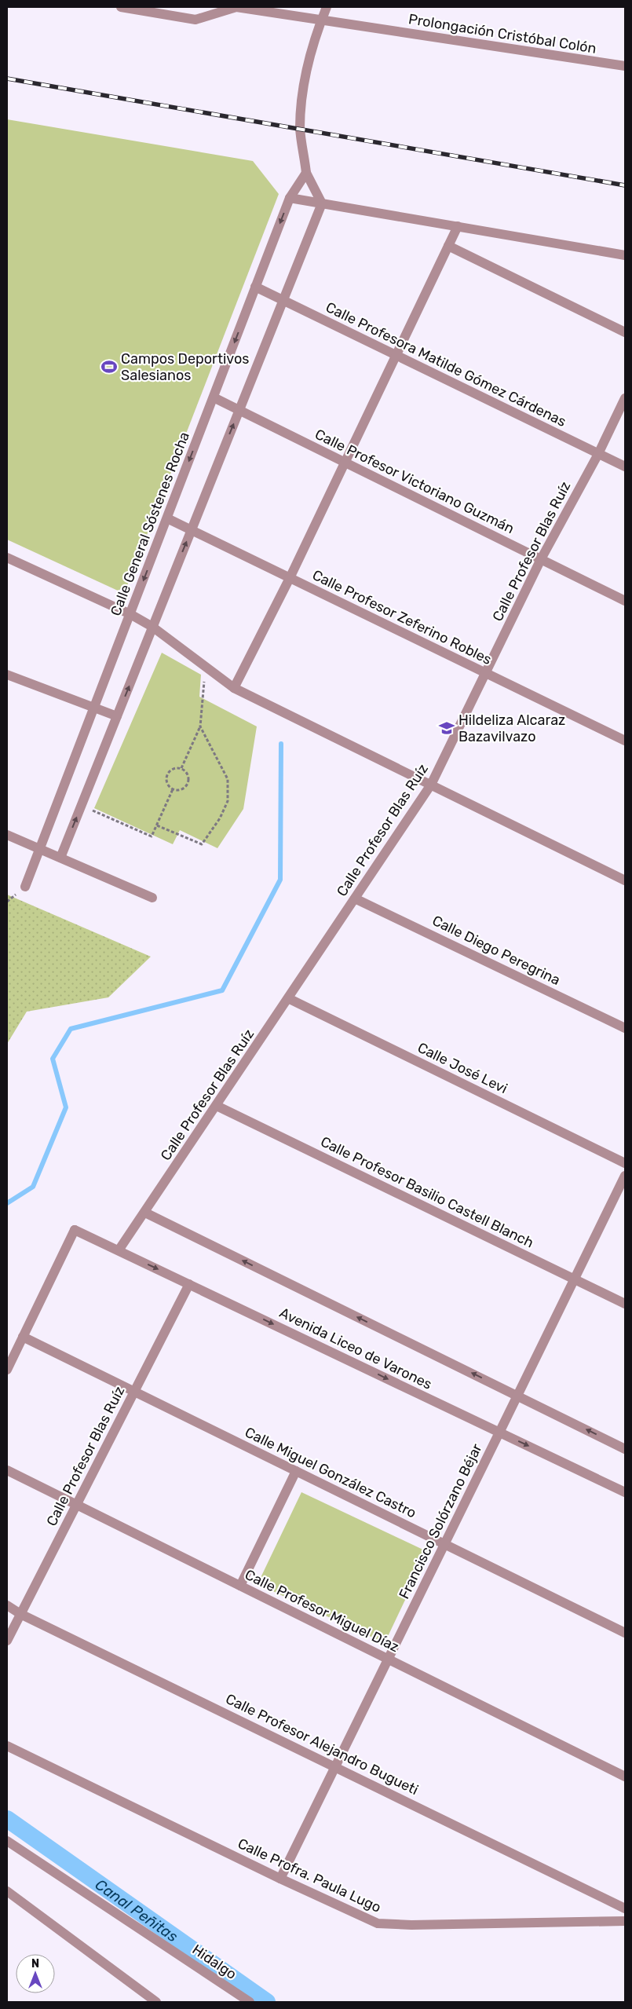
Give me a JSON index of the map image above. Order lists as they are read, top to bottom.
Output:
{
  "streets": {
    "street": [
      "Prolongación Cristóbal Colón",
      "Calle Profesora Matilde Gómez Cárdenas",
      "Calle Profesor Victoriano Guzmán",
      "Calle General Sóstenes Rocha",
      "Calle Profesor Blas Ruíz",
      "Calle Profesor Zeferino Robles",
      "Calle Diego Peregrina",
      "Calle José Levi",
      "Calle Profesor Basilio Castell Blanch",
      "Avenida Liceo de Varones",
      "Calle Miguel González Castro",
      "Francisco Solórzano Béjar",
      "Calle Profesor Miguel Díaz",
      "Calle Profesor Alejandro Bugueti",
      "Calle Profra. Paula Lugo",
      "Hidalgo"
    ]
  },
  "crossings": [
    ["Calle Profesora Matilde Gómez Cárdenas", "Calle General Sóstenes Rocha"],
    ["Calle Profesora Matilde Gómez Cárdenas", "Calle Profesor Blas Ruíz"],
    ["Calle Profesor Victoriano Guzmán", "Calle General Sóstenes Rocha"],
    ["Calle Profesor Victoriano Guzmán", "Calle Profesor Blas Ruíz"],
    ["Calle General Sóstenes Rocha", "Calle Profesor Zeferino Robles"],
    ["Calle Profesor Blas Ruíz", "Calle Profesor Zeferino Robles"],
    ["Calle Profesor Blas Ruíz", "Calle Diego Peregrina"],
    ["Calle Profesor Blas Ruíz", "Calle José Levi"],
    ["Calle Profesor Blas Ruíz", "Calle Profesor Basilio Castell Blanch"],
    ["Calle Profesor Blas Ruíz", "Avenida Liceo de Varones"],
    ["Calle Profesor Blas Ruíz", "Calle Miguel González Castro"],
    ["Calle Profesor Blas Ruíz", "Calle Profesor Miguel Díaz"],
    ["Calle Profesor Blas Ruíz", "Calle Profesor Alejandro Bugueti"],
    ["Calle Profesor Basilio Castell Blanch", "Francisco Solórzano Béjar"],
    ["Avenida Liceo de Varones", "Calle Miguel González Castro"],
    ["Avenida Liceo de Varones", "Francisco Solórzano Béjar"],
    ["Calle Miguel González Castro", "Francisco Solórzano Béjar"],
    ["Francisco Solórzano Béjar", "Calle Profesor Miguel Díaz"],
    ["Francisco Solórzano Béjar", "Calle Profesor Alejandro Bugueti"],
    ["Francisco Solórzano Béjar", "Calle Profra. Paula Lugo"]
  ],
  "water": ["Canal Peñitas"],
  "places": {
    "sports": ["Campos Deportivos Salesianos"],
    "school or university": ["Hildeliza Alcaraz Bazavilvazo"]
  },
  "north": "top"
}
